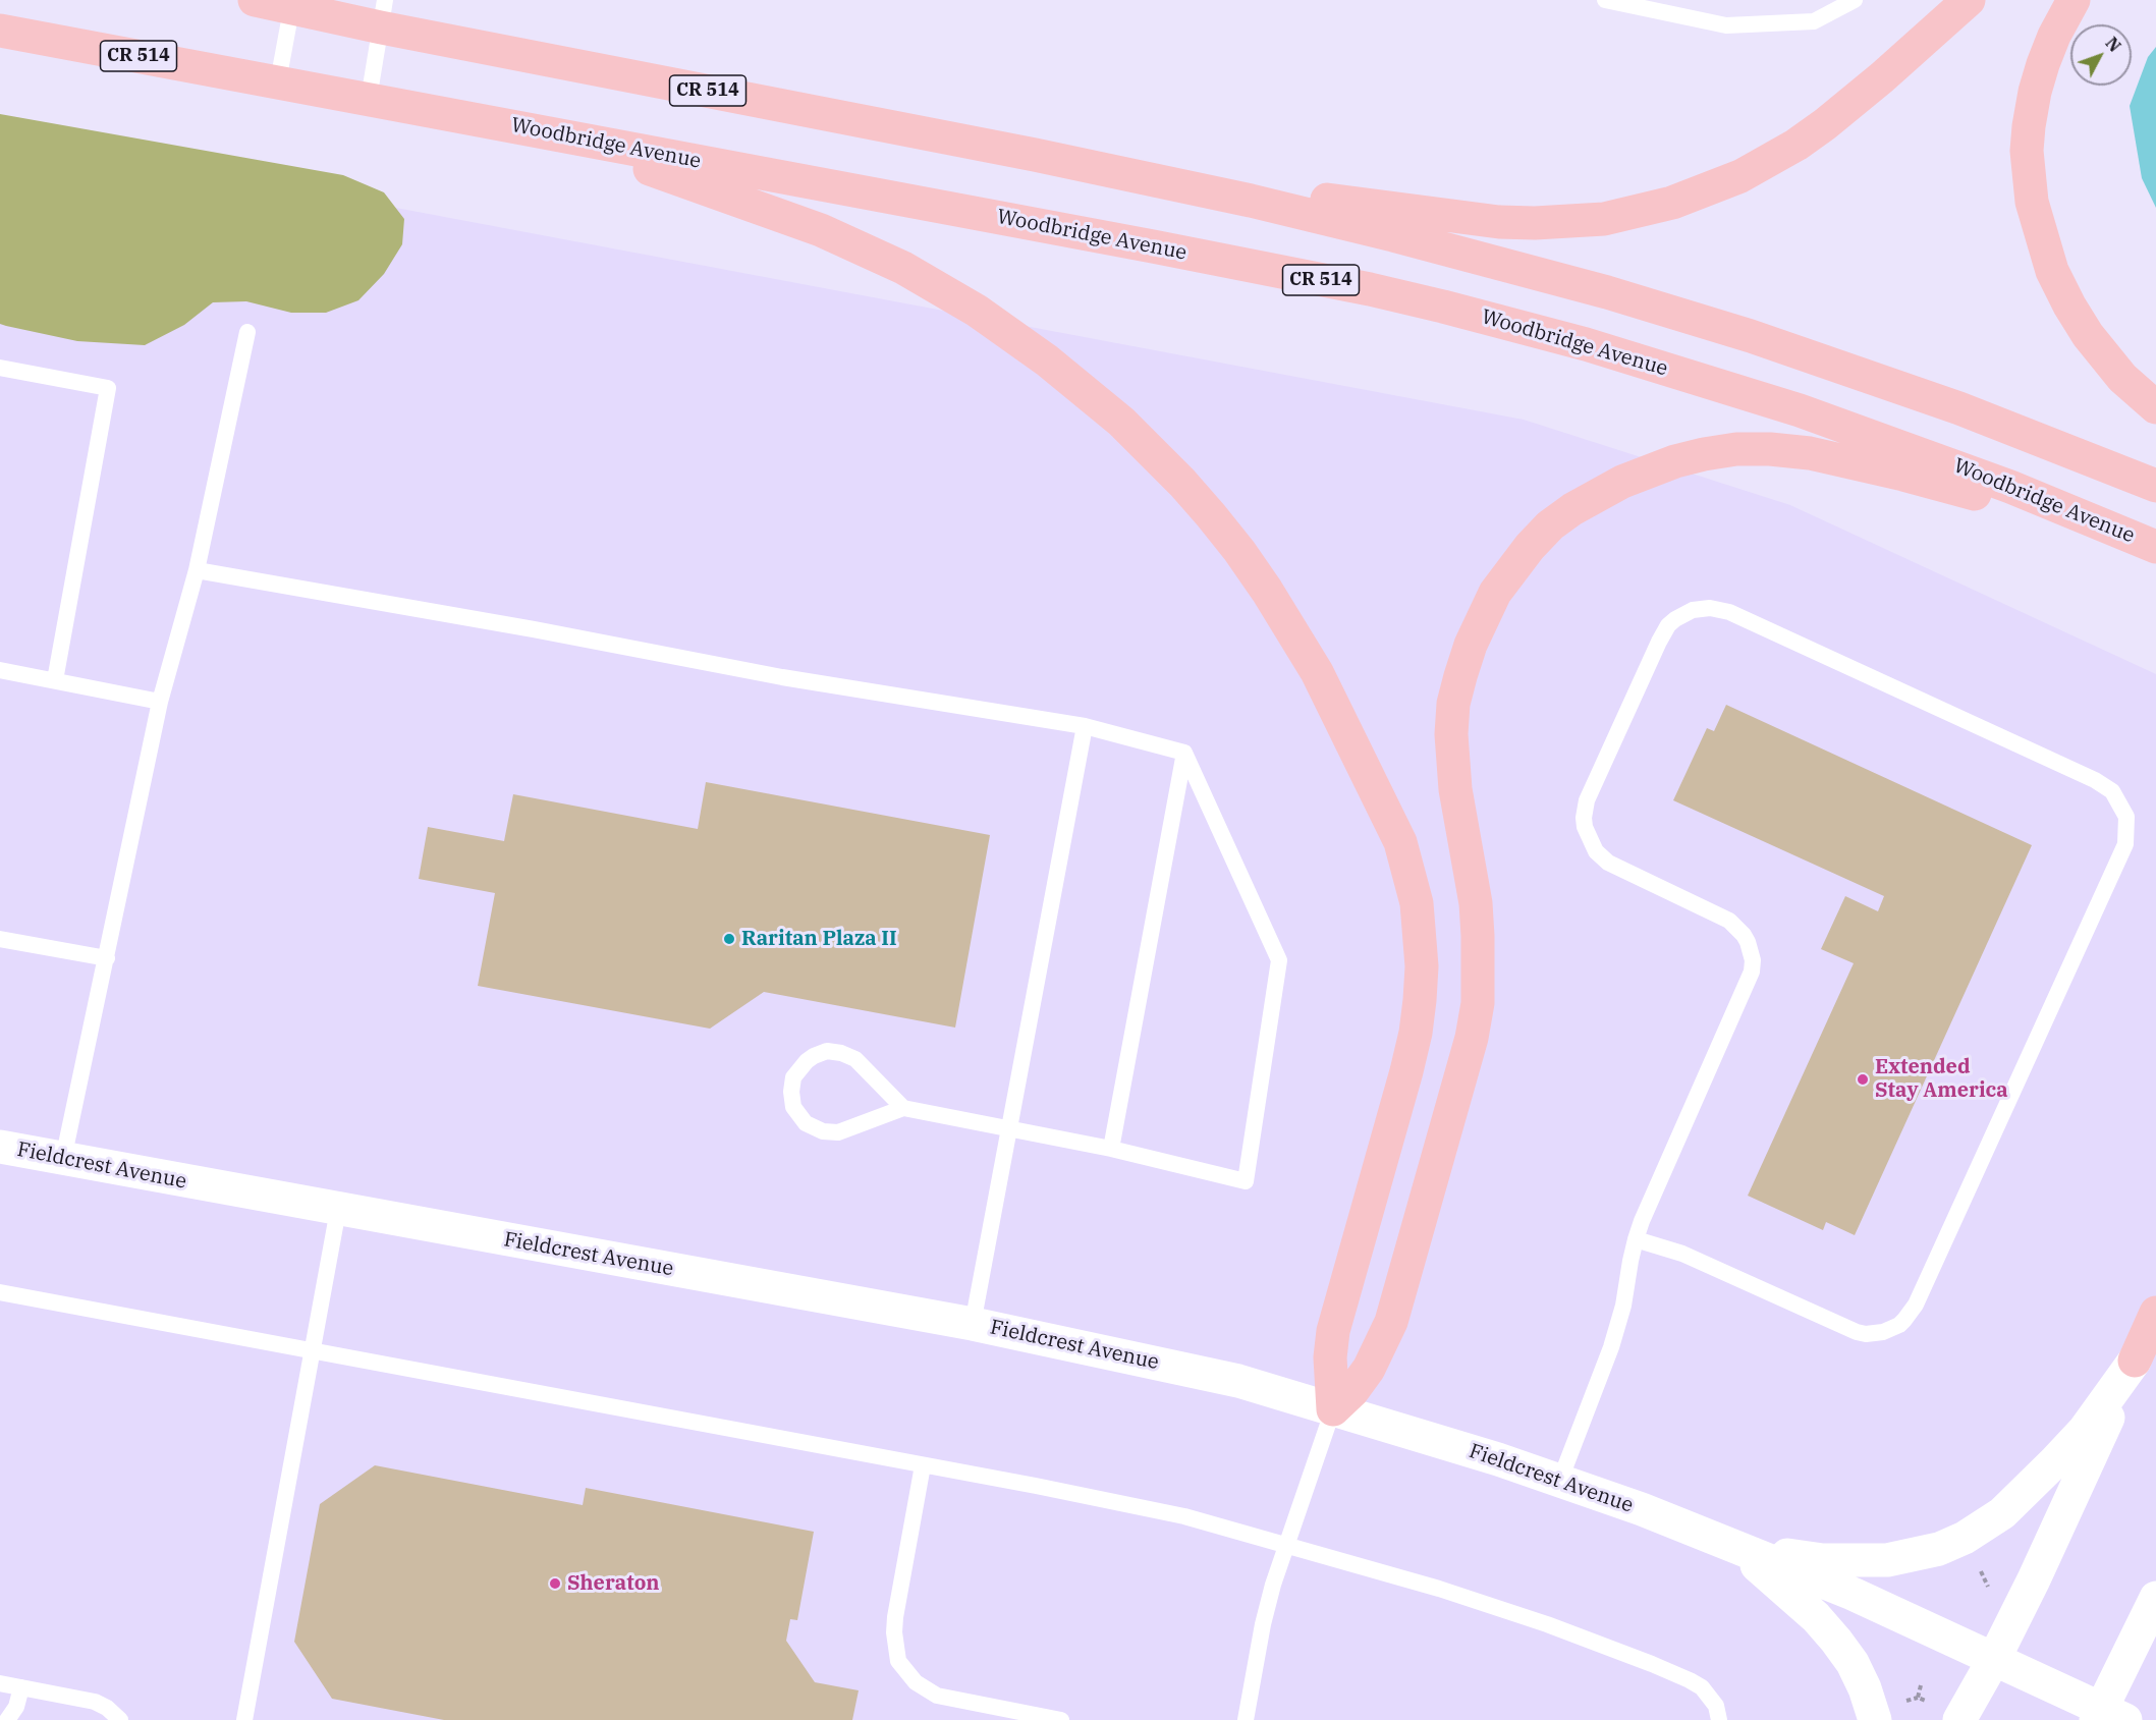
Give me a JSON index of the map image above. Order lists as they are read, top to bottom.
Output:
{
  "streets": {
    "main road": ["CR 514", "Woodbridge Avenue"],
    "street": ["Fieldcrest Avenue"]
  },
  "places": ["Raritan Plaza II", "Extended Stay America", "Sheraton"],
  "north": "top right"
}
